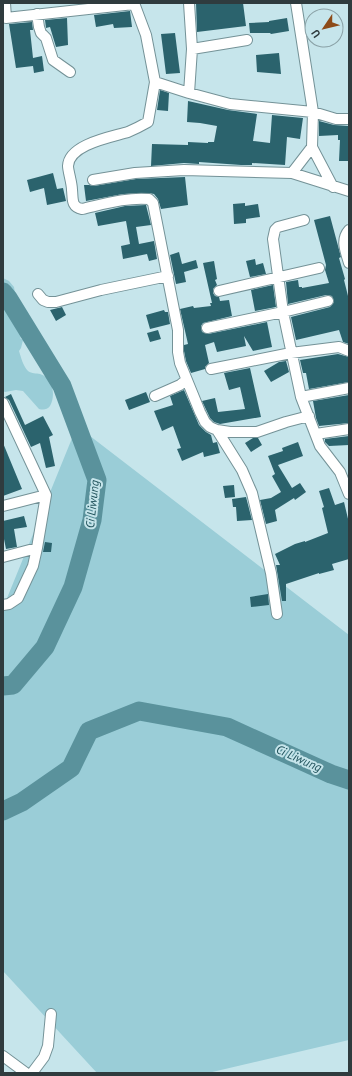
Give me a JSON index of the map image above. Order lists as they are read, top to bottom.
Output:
{
  "water": ["Ci Liwung"],
  "north": "bottom left"
}
